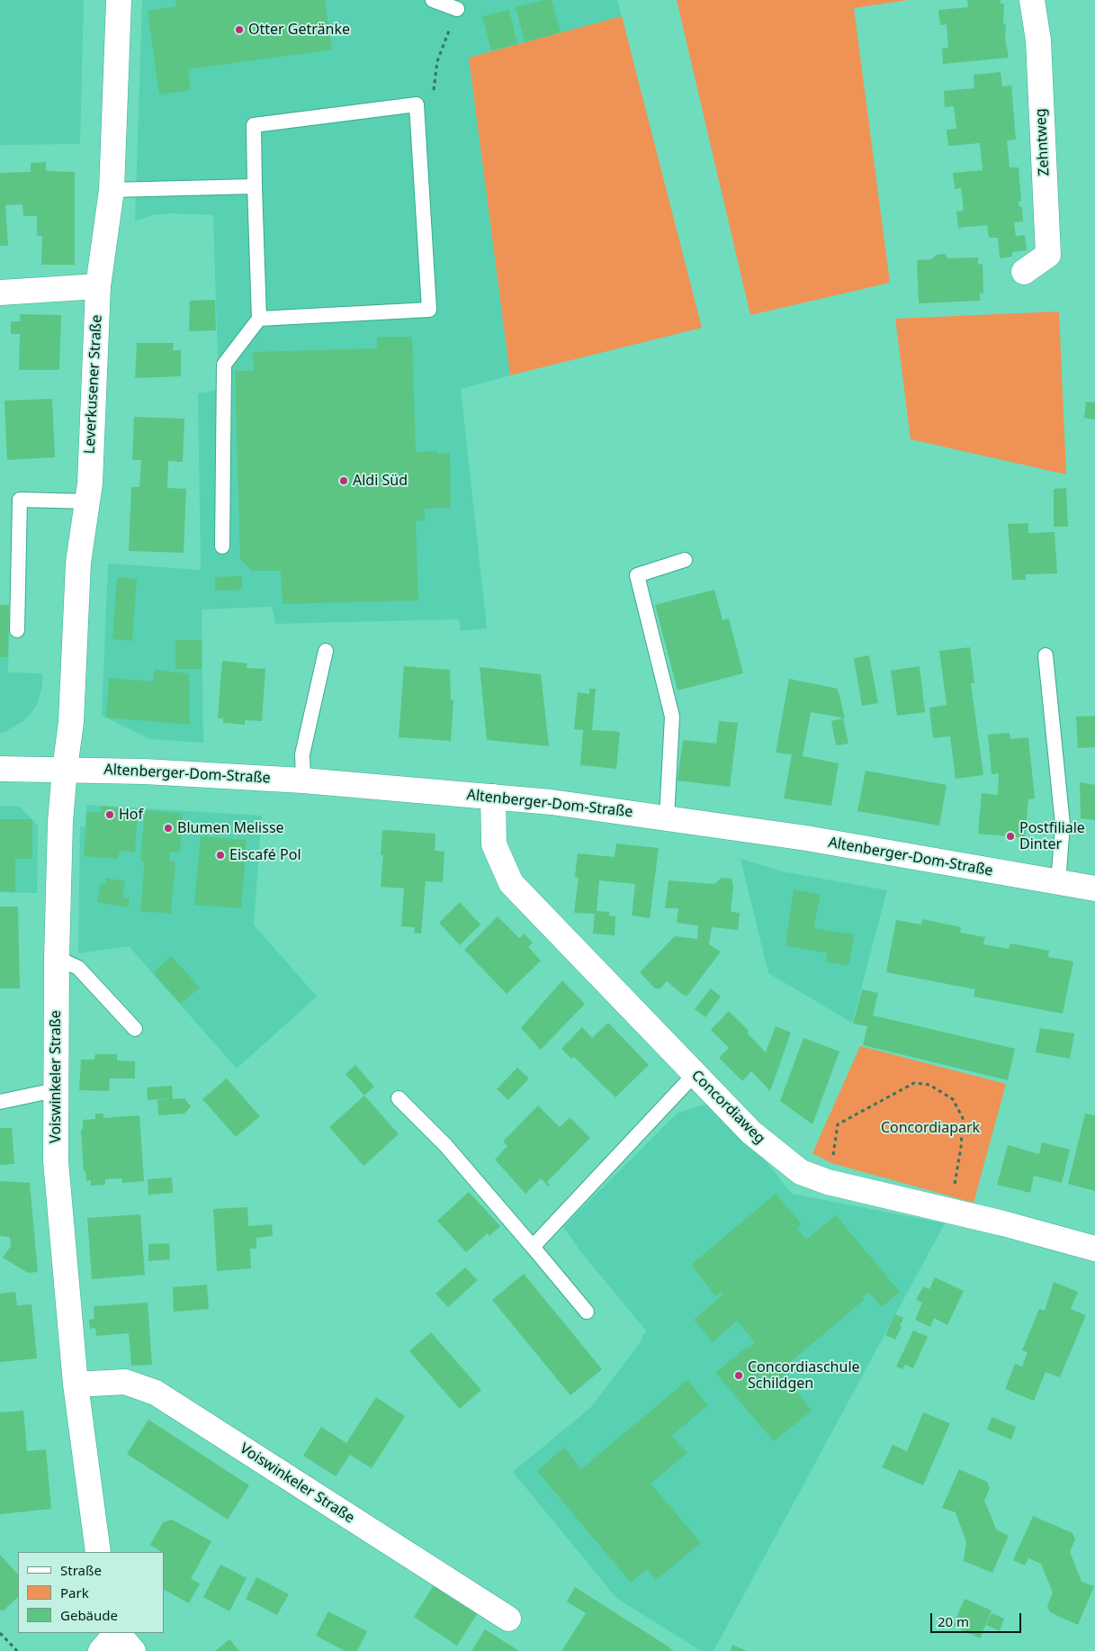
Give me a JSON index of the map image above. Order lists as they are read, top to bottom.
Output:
{
  "streets": {
    "street": [
      "Zehntweg",
      "Leverkusener Straße",
      "Altenberger-Dom-Straße",
      "Voiswinkeler Straße",
      "Concordiaweg"
    ]
  },
  "crossings": [
    ["Leverkusener Straße", "Altenberger-Dom-Straße"],
    ["Leverkusener Straße", "Voiswinkeler Straße"],
    ["Altenberger-Dom-Straße", "Voiswinkeler Straße"],
    ["Altenberger-Dom-Straße", "Concordiaweg"]
  ],
  "parks": ["Concordiapark"],
  "places": [
    "Otter Getränke",
    "Aldi Süd",
    "Hof",
    "Blumen Melisse",
    "Postfiliale Dinter",
    "Eiscafé Pol",
    "Concordiaschule Schildgen"
  ],
  "legend": ["Straße", "Park", "Gebäude"],
  "scale_bar": "20 m"
}
